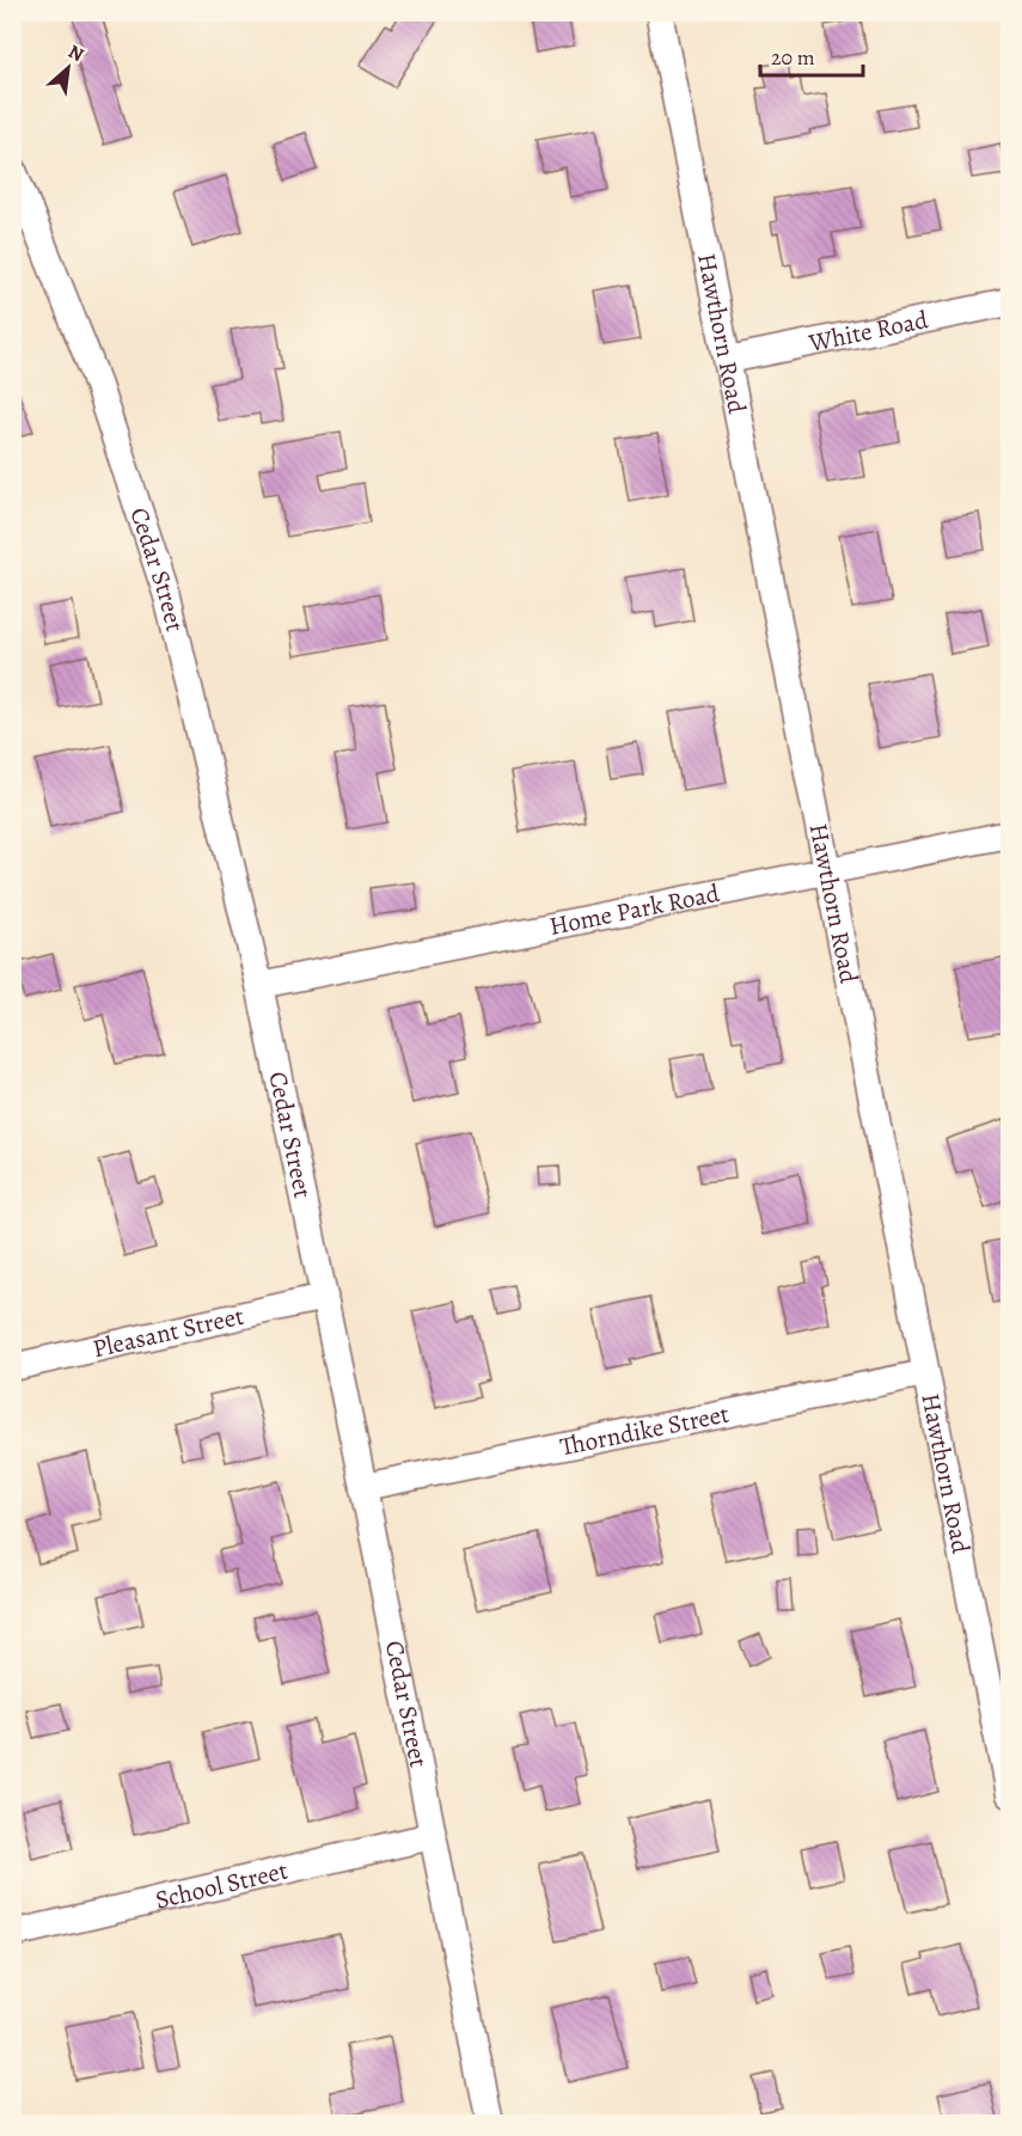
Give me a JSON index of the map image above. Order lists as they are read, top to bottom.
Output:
{
  "streets": {
    "street": [
      "White Road",
      "Hawthorn Road",
      "Cedar Street",
      "Home Park Road",
      "Pleasant Street",
      "Thorndike Street",
      "School Street"
    ]
  },
  "crossings": [
    ["White Road", "Hawthorn Road"],
    ["Hawthorn Road", "Home Park Road"],
    ["Hawthorn Road", "Thorndike Street"],
    ["Cedar Street", "Home Park Road"],
    ["Cedar Street", "Pleasant Street"],
    ["Cedar Street", "Thorndike Street"],
    ["Cedar Street", "School Street"]
  ],
  "scale_bar": "20 m",
  "north": "top right"
}
